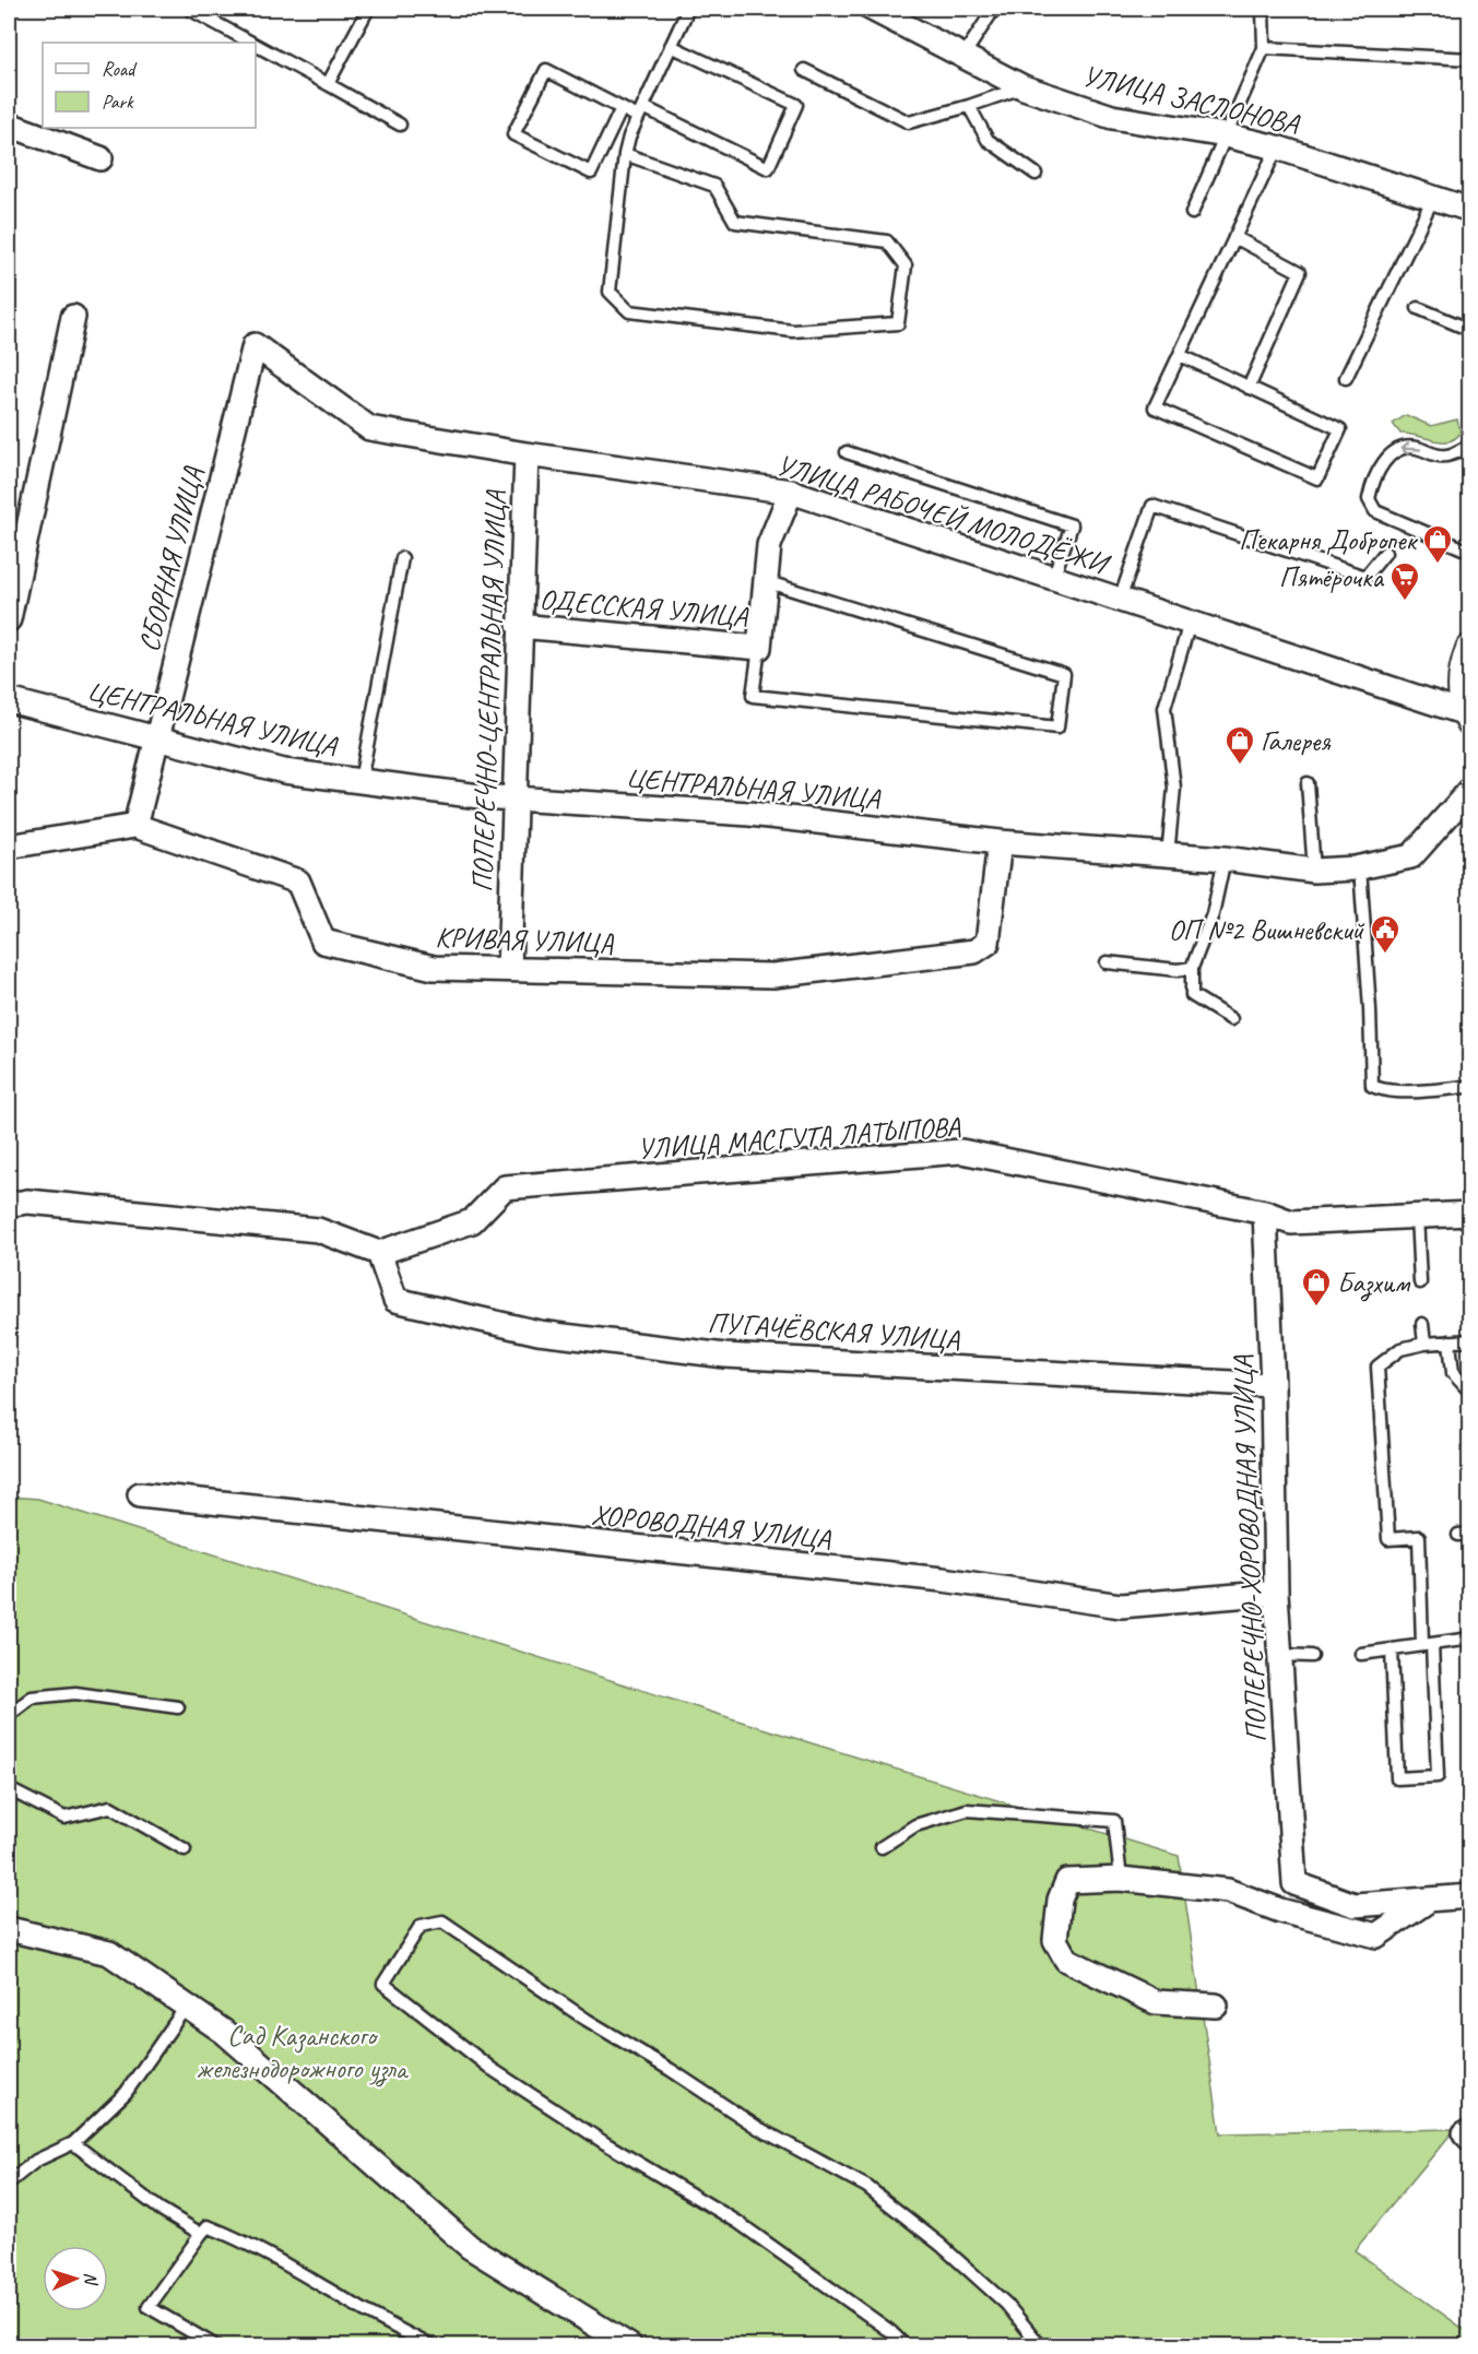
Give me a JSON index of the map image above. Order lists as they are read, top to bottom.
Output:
{
  "streets": {
    "street": [
      "УЛИЦА ЗАСЛОНОВА",
      "УЛИЦА РАБОЧЕЙ МОЛОДЁЖИ",
      "СБОРНАЯ УЛИЦА",
      "ОДЕССКАЯ УЛИЦА",
      "ПОПЕРЕЧНО-ЦЕНТРАЛЬНАЯ УЛИЦА",
      "ЦЕНТРАЛЬНАЯ УЛИЦА",
      "КРИВАЯ УЛИЦА",
      "УЛИЦА МАСГУТА ЛАТЫПОВА",
      "ПУГАЧЁВСКАЯ УЛИЦА",
      "ХОРОВОДНАЯ УЛИЦА",
      "ПОПЕРЕЧНО-ХОРОВОДНАЯ УЛИЦА"
    ]
  },
  "crossings": [
    ["УЛИЦА РАБОЧЕЙ МОЛОДЁЖИ", "СБОРНАЯ УЛИЦА"],
    ["УЛИЦА РАБОЧЕЙ МОЛОДЁЖИ", "ОДЕССКАЯ УЛИЦА"],
    ["УЛИЦА РАБОЧЕЙ МОЛОДЁЖИ", "ПОПЕРЕЧНО-ЦЕНТРАЛЬНАЯ УЛИЦА"],
    ["СБОРНАЯ УЛИЦА", "ЦЕНТРАЛЬНАЯ УЛИЦА"],
    ["СБОРНАЯ УЛИЦА", "КРИВАЯ УЛИЦА"],
    ["ОДЕССКАЯ УЛИЦА", "ПОПЕРЕЧНО-ЦЕНТРАЛЬНАЯ УЛИЦА"],
    ["ПОПЕРЕЧНО-ЦЕНТРАЛЬНАЯ УЛИЦА", "ЦЕНТРАЛЬНАЯ УЛИЦА"],
    ["ПОПЕРЕЧНО-ЦЕНТРАЛЬНАЯ УЛИЦА", "КРИВАЯ УЛИЦА"],
    ["ЦЕНТРАЛЬНАЯ УЛИЦА", "КРИВАЯ УЛИЦА"],
    ["УЛИЦА МАСГУТА ЛАТЫПОВА", "ПУГАЧЁВСКАЯ УЛИЦА"],
    ["УЛИЦА МАСГУТА ЛАТЫПОВА", "ПОПЕРЕЧНО-ХОРОВОДНАЯ УЛИЦА"],
    ["ПУГАЧЁВСКАЯ УЛИЦА", "ПОПЕРЕЧНО-ХОРОВОДНАЯ УЛИЦА"],
    ["ХОРОВОДНАЯ УЛИЦА", "ПОПЕРЕЧНО-ХОРОВОДНАЯ УЛИЦА"]
  ],
  "parks": ["Сад Казанского железнодорожного узла"],
  "places": {
    "shop": ["Пекарня Добропек", "Галерея", "Базхим"],
    "supermarket": ["Пятёрочка"],
    "public building": ["ОП №2 Вишневский"]
  },
  "legend": ["Road", "Park"],
  "north": "right"
}
